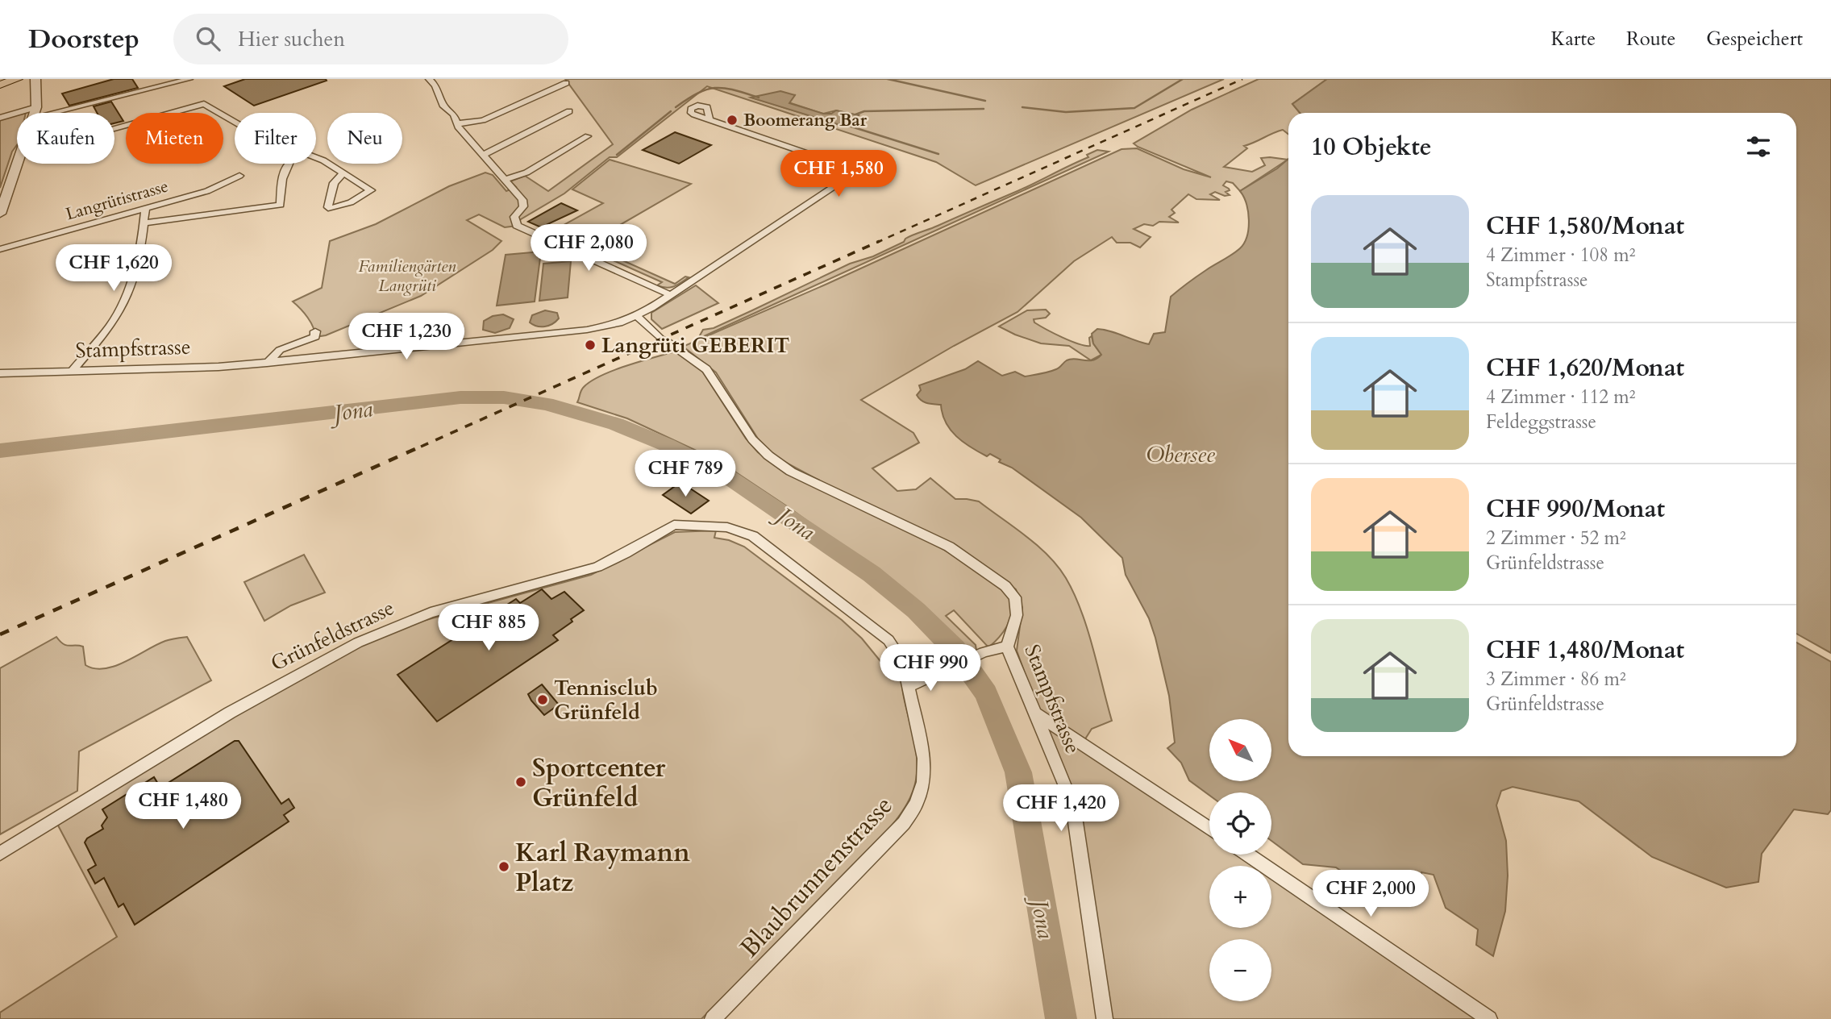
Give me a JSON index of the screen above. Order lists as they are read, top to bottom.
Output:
{
  "streets": {
    "street": [
      "Langrütistrasse",
      "Stampfstrasse",
      "Grünfeldstrasse",
      "Blaubrunnenstrasse"
    ]
  },
  "crossings": [
    ["Grünfeldstrasse", "Blaubrunnenstrasse"]
  ],
  "water": ["Jona", "Obersee"],
  "parks": ["Familiengärten Langrüti"],
  "places": [
    "Boomerang Bar",
    "Langrüti GEBERIT",
    "Tennisclub Grünfeld",
    "Sportcenter Grünfeld",
    "Karl Raymann Platz"
  ],
  "north": "top left",
  "page": {
    "header": "Doorstep",
    "search": "Hier suchen",
    "nav": ["Karte", "Route", "Gespeichert"],
    "chip": [
      "Kaufen",
      "Mieten",
      "Filter",
      "Neu"
    ],
    "heading": "10 Objekte",
    "price": [
      "CHF 1,580",
      "CHF 2,080",
      "CHF 1,620",
      "CHF 1,230",
      "CHF 789",
      "CHF 885",
      "CHF 990",
      "CHF 1,480",
      "CHF 1,420",
      "CHF 2,000"
    ],
    "list": [
      {
        "name": "CHF 1,580/Monat",
        "note": "4 Zimmer · 108 m² · Stampfstrasse"
      },
      {
        "name": "CHF 1,620/Monat",
        "note": "4 Zimmer · 112 m² · Feldeggstrasse"
      },
      {
        "name": "CHF 990/Monat",
        "note": "2 Zimmer · 52 m² · Grünfeldstrasse"
      },
      {
        "name": "CHF 1,480/Monat",
        "note": "3 Zimmer · 86 m² · Grünfeldstrasse"
      }
    ],
    "map_buttons": ["+", "−"]
  }
}
